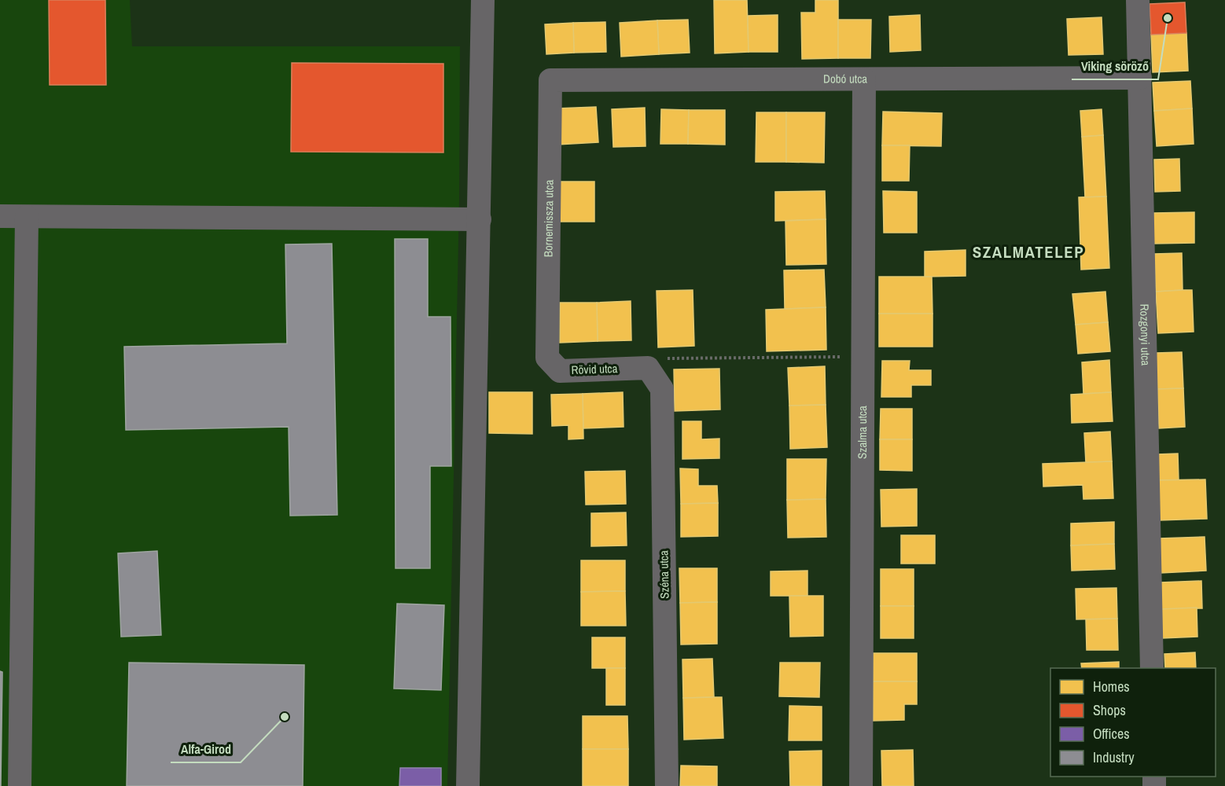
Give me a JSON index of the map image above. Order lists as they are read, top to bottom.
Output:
{
  "streets": {
    "street": [
      "Dobó utca",
      "Bornemissza utca",
      "Rozgonyi utca",
      "Rövid utca",
      "Szalma utca",
      "Széna utca"
    ]
  },
  "crossings": [
    ["Dobó utca", "Bornemissza utca"],
    ["Dobó utca", "Rozgonyi utca"],
    ["Dobó utca", "Szalma utca"],
    ["Bornemissza utca", "Rövid utca"],
    ["Rövid utca", "Széna utca"]
  ],
  "districts": ["SZALMATELEP"],
  "places": ["Viking söröző", "Alfa-Girod"],
  "legend": [
    "Homes",
    "Shops",
    "Offices",
    "Industry"
  ]
}
